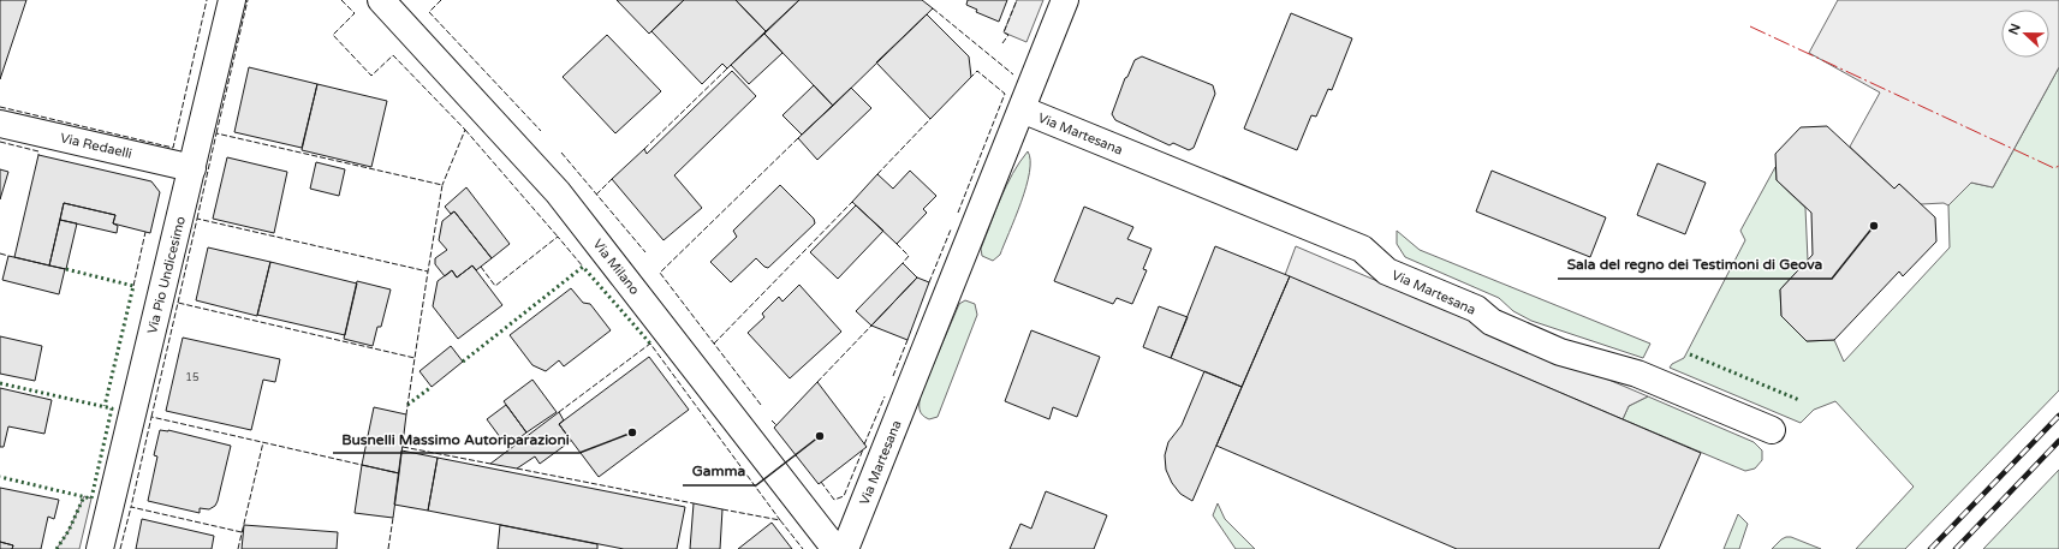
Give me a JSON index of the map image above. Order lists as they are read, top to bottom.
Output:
{
  "streets": {
    "street": [
      "Via Martesana",
      "Via Redaelli",
      "Via Milano",
      "Via Pio Undicesimo"
    ]
  },
  "crossings": [
    ["Via Redaelli", "Via Pio Undicesimo"]
  ],
  "places": ["Sala del regno dei Testimoni di Geova", "Busnelli Massimo Autoriparazioni", "Gamma"],
  "house_numbers": ["15"],
  "north": "left"
}
